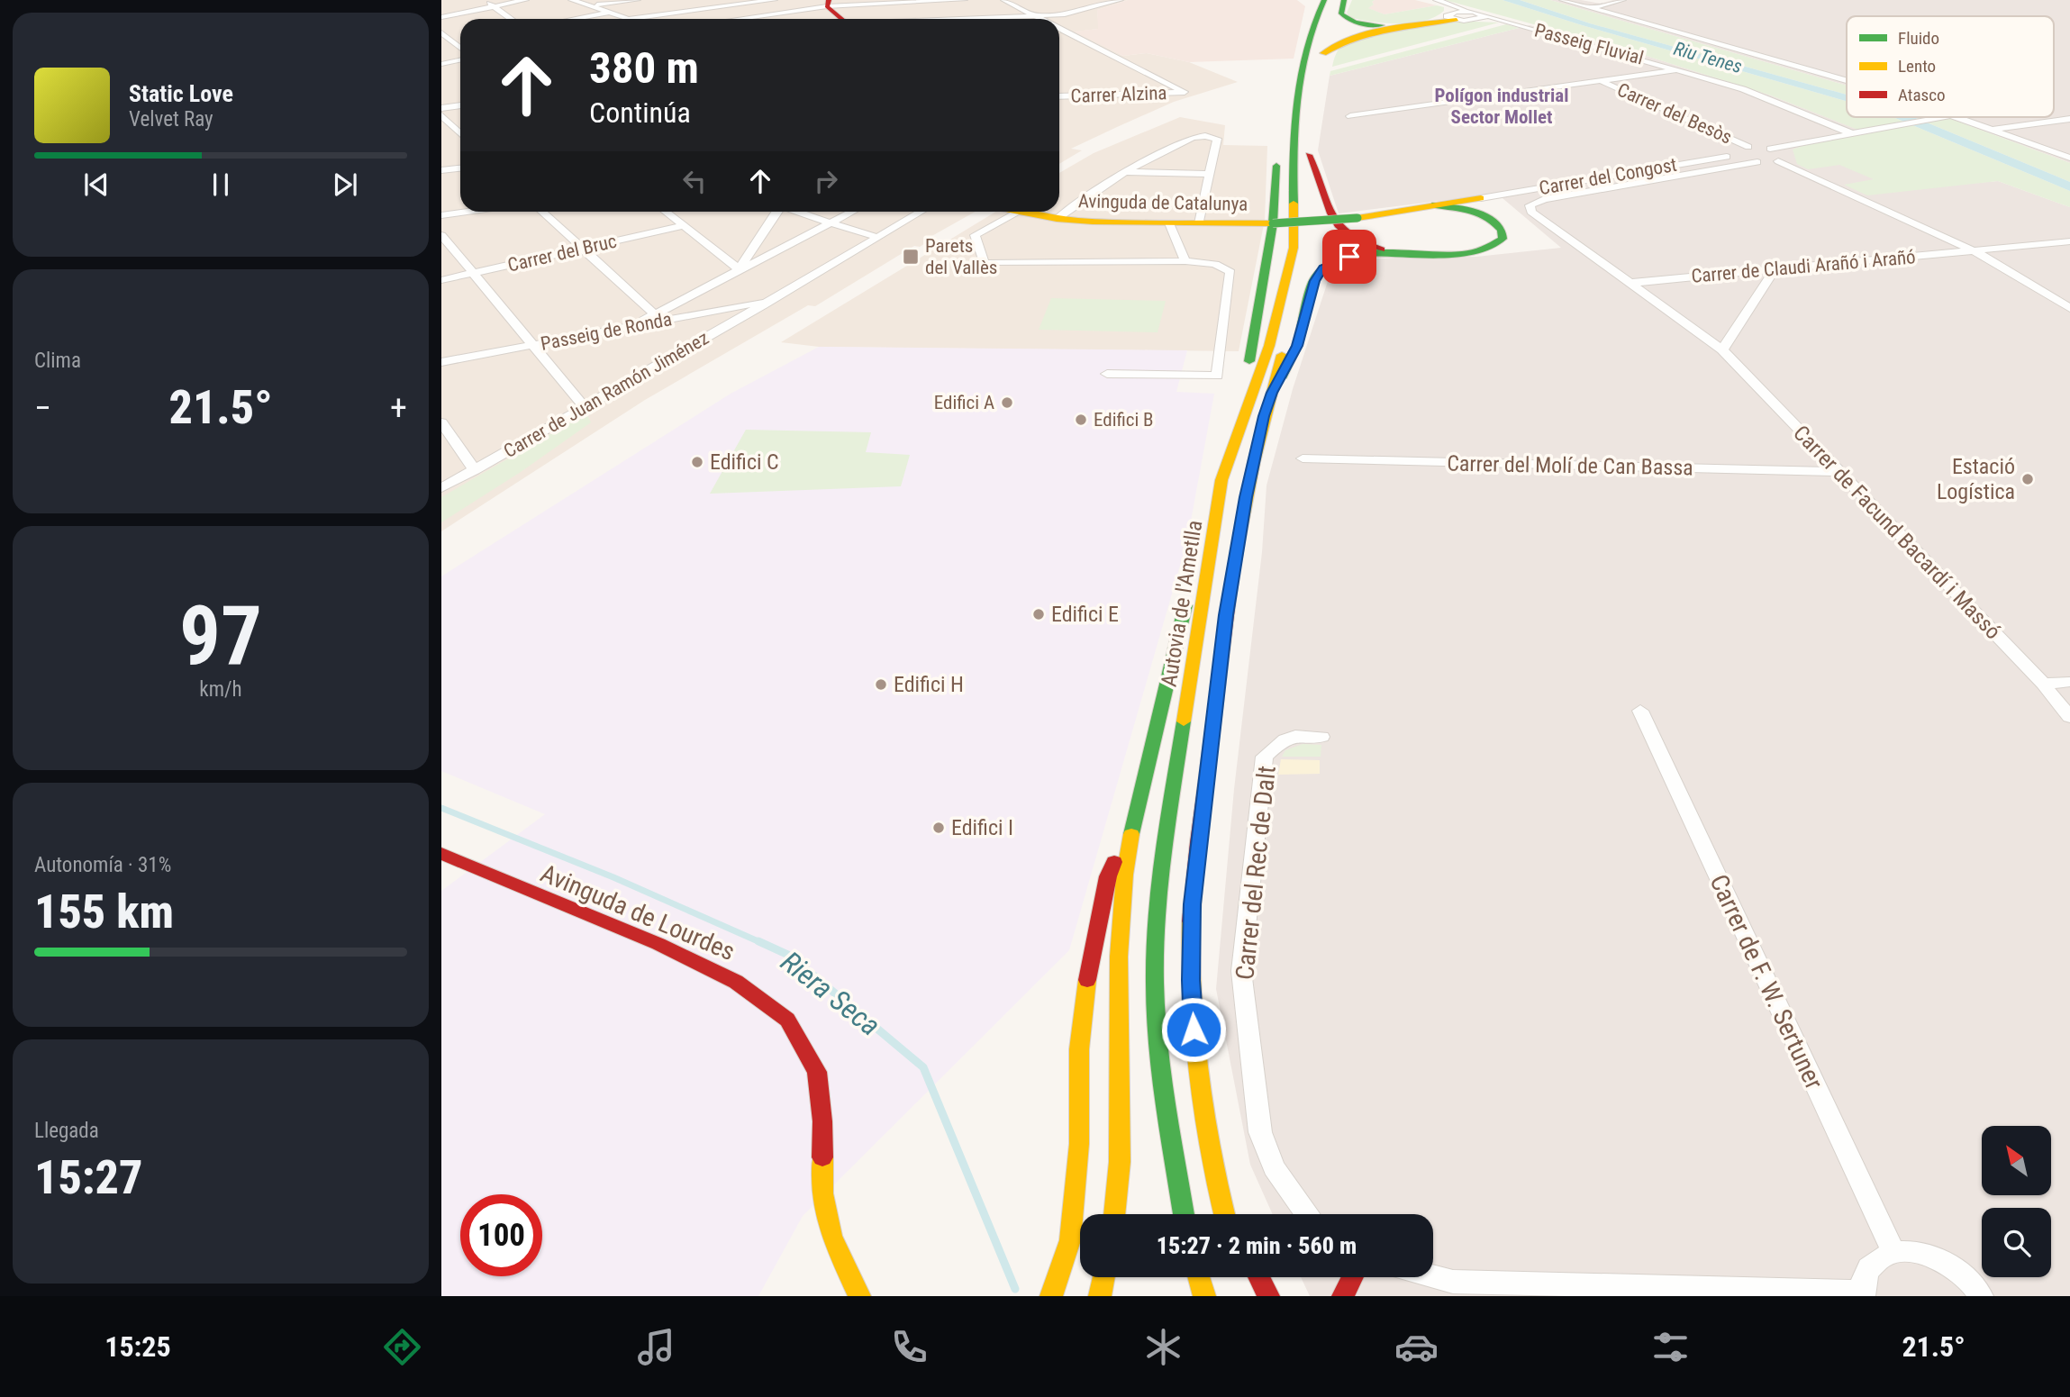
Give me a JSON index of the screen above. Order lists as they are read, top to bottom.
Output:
{
  "streets": {
    "main road": ["Avinguda de Catalunya", "Autovia de l'Ametlla", "Avinguda de Lourdes"],
    "street": [
      "Passeig Fluvial",
      "Carrer Alzina",
      "Carrer del Besòs",
      "Carrer del Congost",
      "Carrer del Bruc",
      "Carrer de Claudi Arañó i Arañó",
      "Passeig de Ronda",
      "Carrer de Juan Ramón Jiménez",
      "Carrer del Molí de Can Bassa",
      "Carrer de Facund Bacardí i Massó",
      "Carrer del Rec de Dalt",
      "Carrer de F. W. Sertuner"
    ]
  },
  "crossings": [
    ["Carrer del Congost", "Avinguda de Catalunya"],
    ["Carrer de Claudi Arañó i Arañó", "Carrer de Facund Bacardí i Massó"],
    ["Passeig de Ronda", "Carrer de Juan Ramón Jiménez"],
    ["Carrer del Molí de Can Bassa", "Carrer de Facund Bacardí i Massó"]
  ],
  "districts": ["Polígon industrial Sector Mollet"],
  "water": ["Riu Tenes", "Riera Seca"],
  "places": {
    "transit": ["Parets del Vallès"],
    "other": [
      "Edifici A",
      "Edifici B",
      "Edifici C",
      "Estació Logística",
      "Edifici E",
      "Edifici H",
      "Edifici I"
    ]
  },
  "legend": ["Fluido", "Lento", "Atasco"],
  "north": "top left",
  "page": {
    "turn": ["380 m", "Continúa"],
    "song": ["Static Love", "Velvet Ray"],
    "tile": [
      "Clima",
      ["97", "km/h"],
      ["Autonomía · 31%", "155 km"],
      ["Llegada", "15:27"]
    ],
    "heat": ["−", "21.5°", "+"],
    "limit": "100",
    "trip": "15:27 · 2 min · 560 m",
    "tabs": ["15:25", "21.5°"]
  }
}
